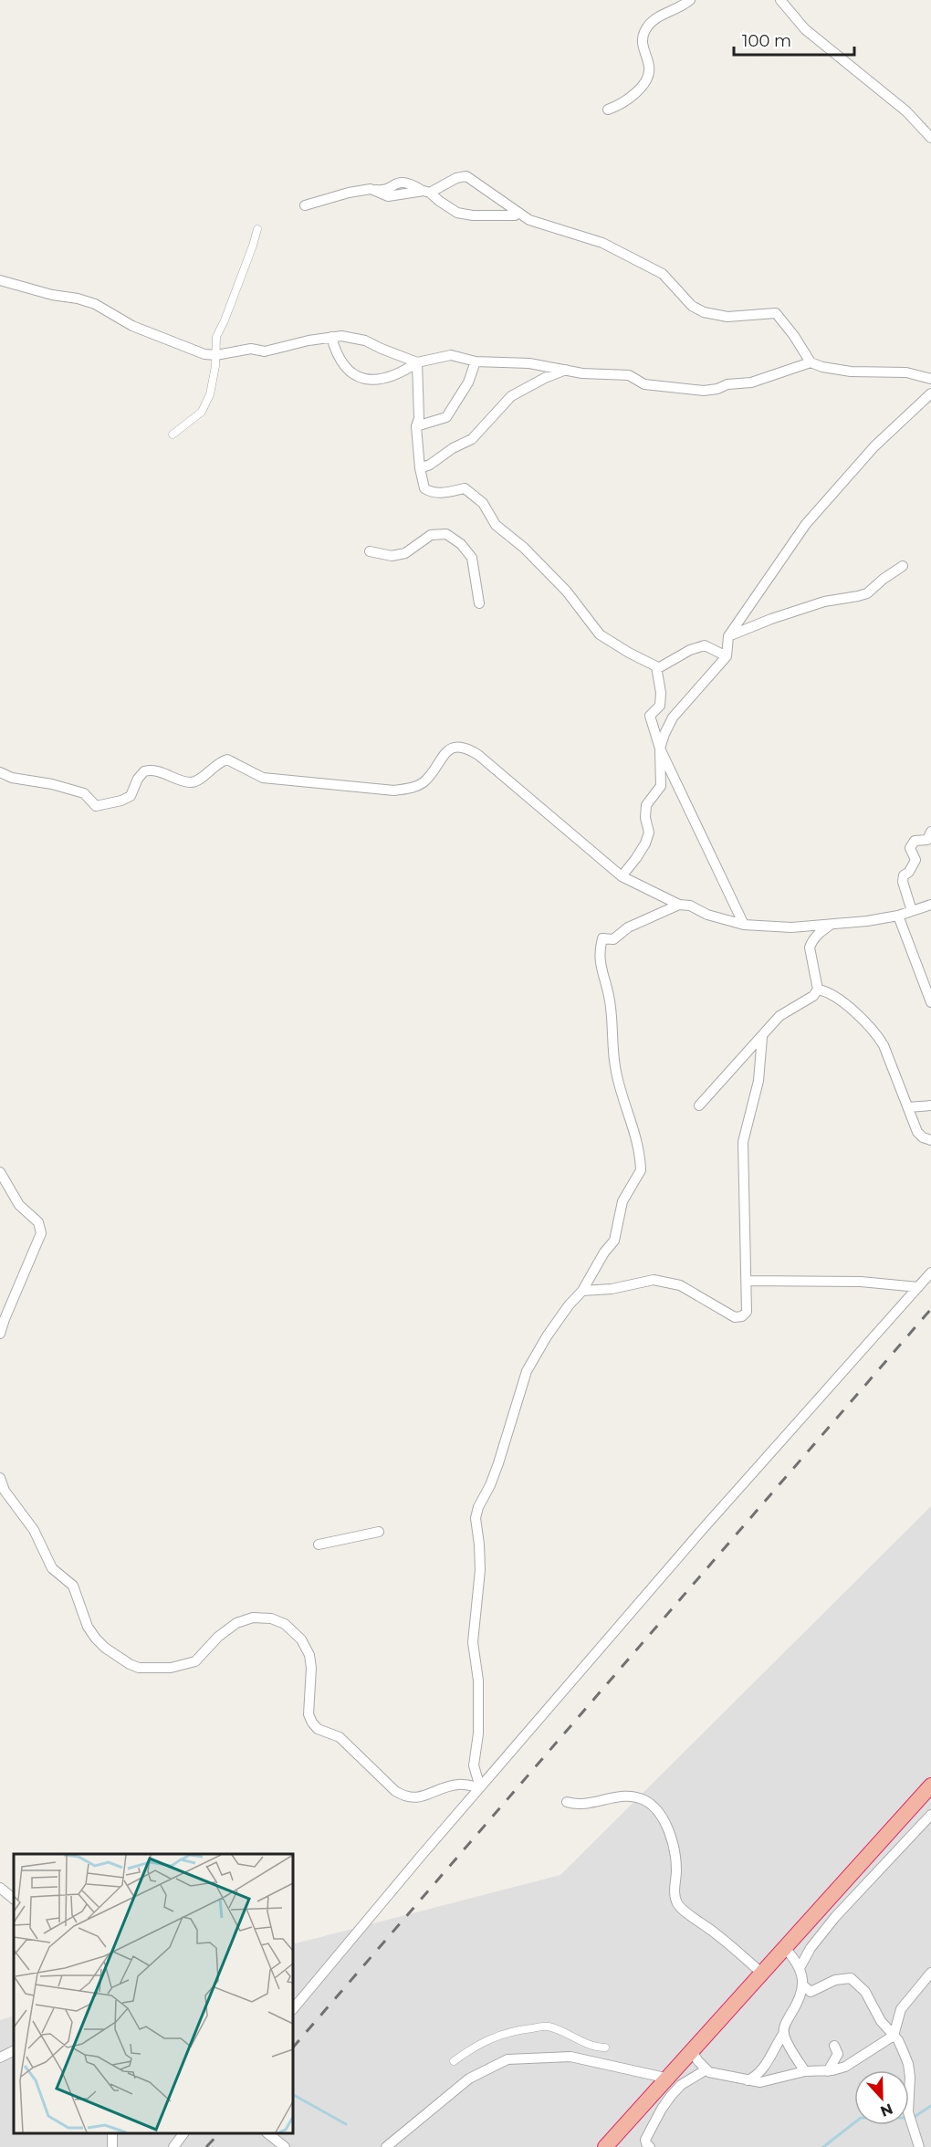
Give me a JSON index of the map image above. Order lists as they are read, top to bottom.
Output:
{
  "scale_bar": "100 m",
  "north": "bottom"
}
